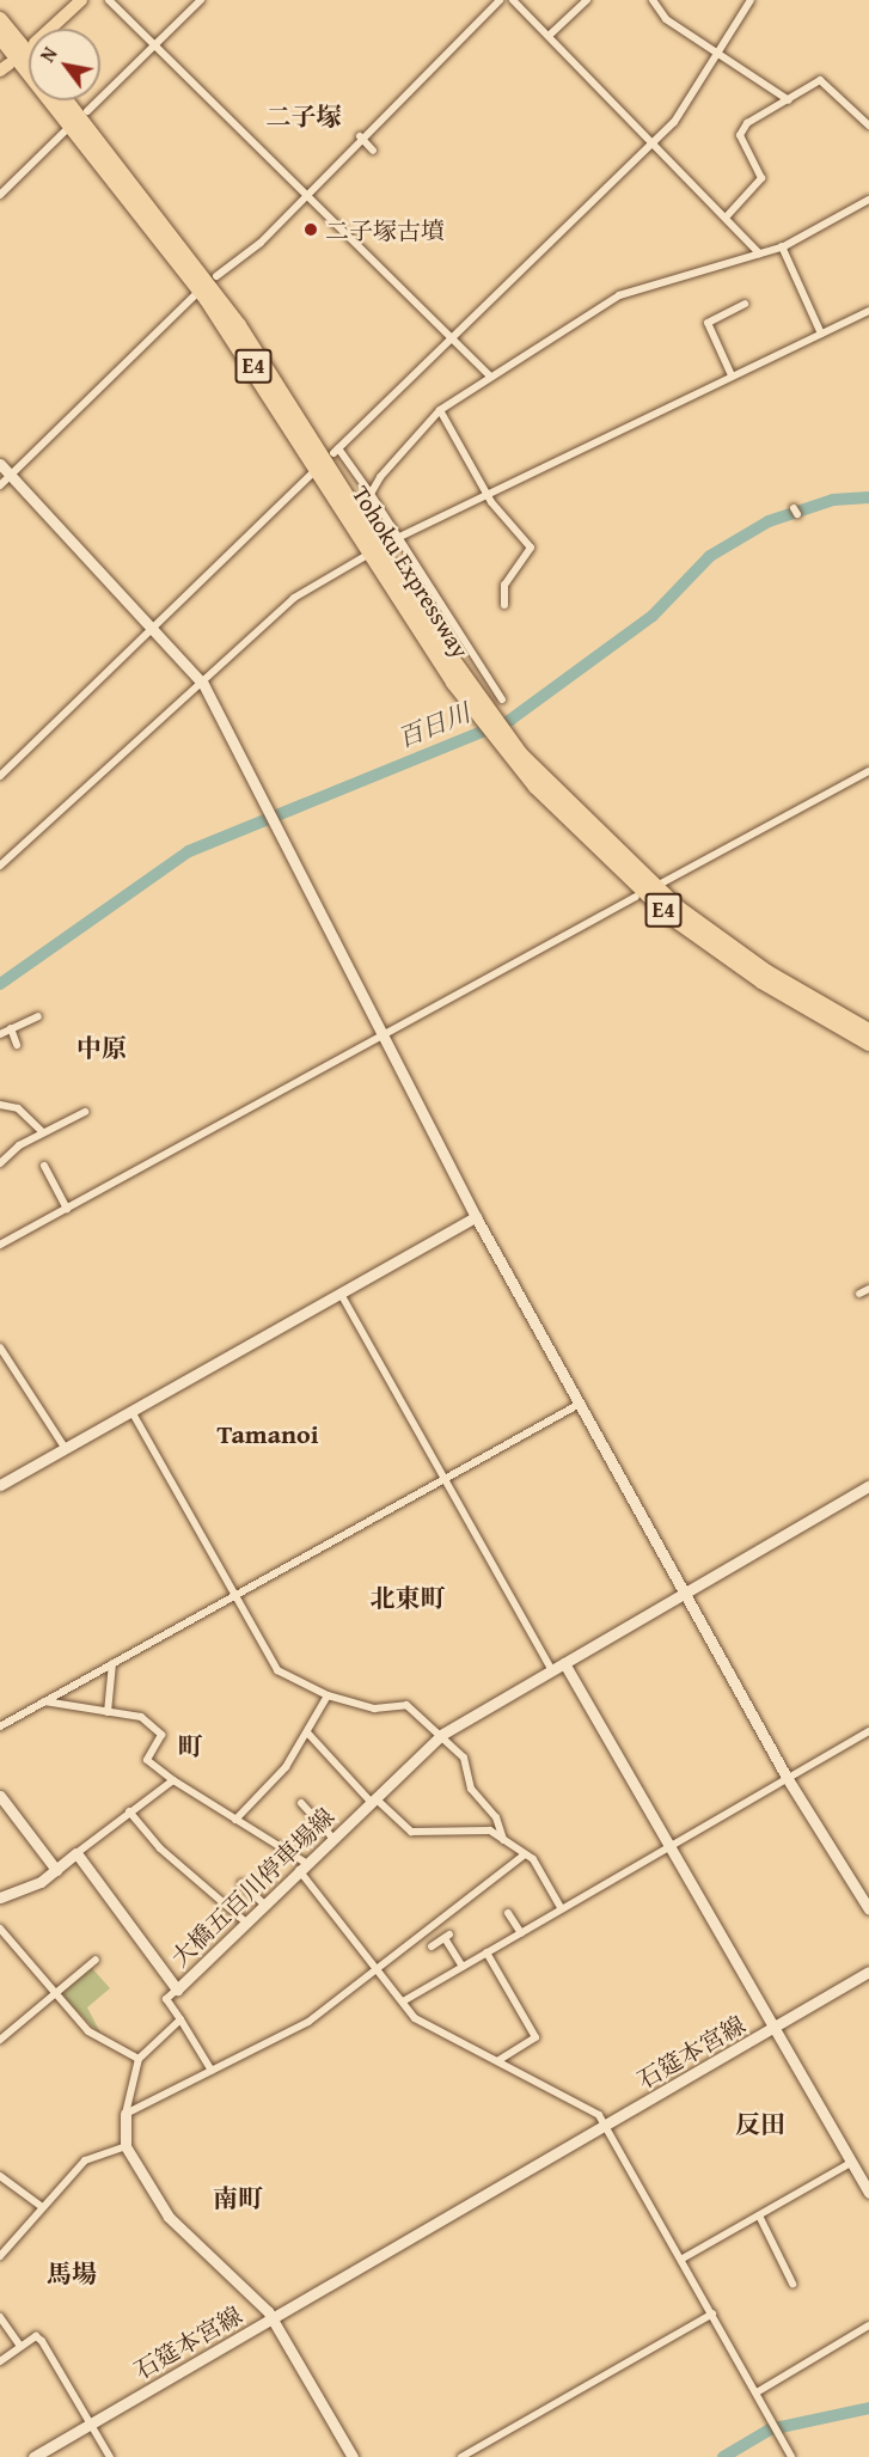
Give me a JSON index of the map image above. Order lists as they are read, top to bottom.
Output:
{
  "streets": {
    "highway": ["E4", "Tohoku Expressway"],
    "street": ["大橋五百川停車場線", "石筵本宮線"]
  },
  "crossings": [
    ["大橋五百川停車場線", "石筵本宮線"]
  ],
  "districts": [
    "二子塚",
    "中原",
    "Tamanoi",
    "北東町",
    "町",
    "反田",
    "南町",
    "馬場"
  ],
  "water": ["百日川"],
  "places": ["二子塚古墳"],
  "north": "top left"
}
